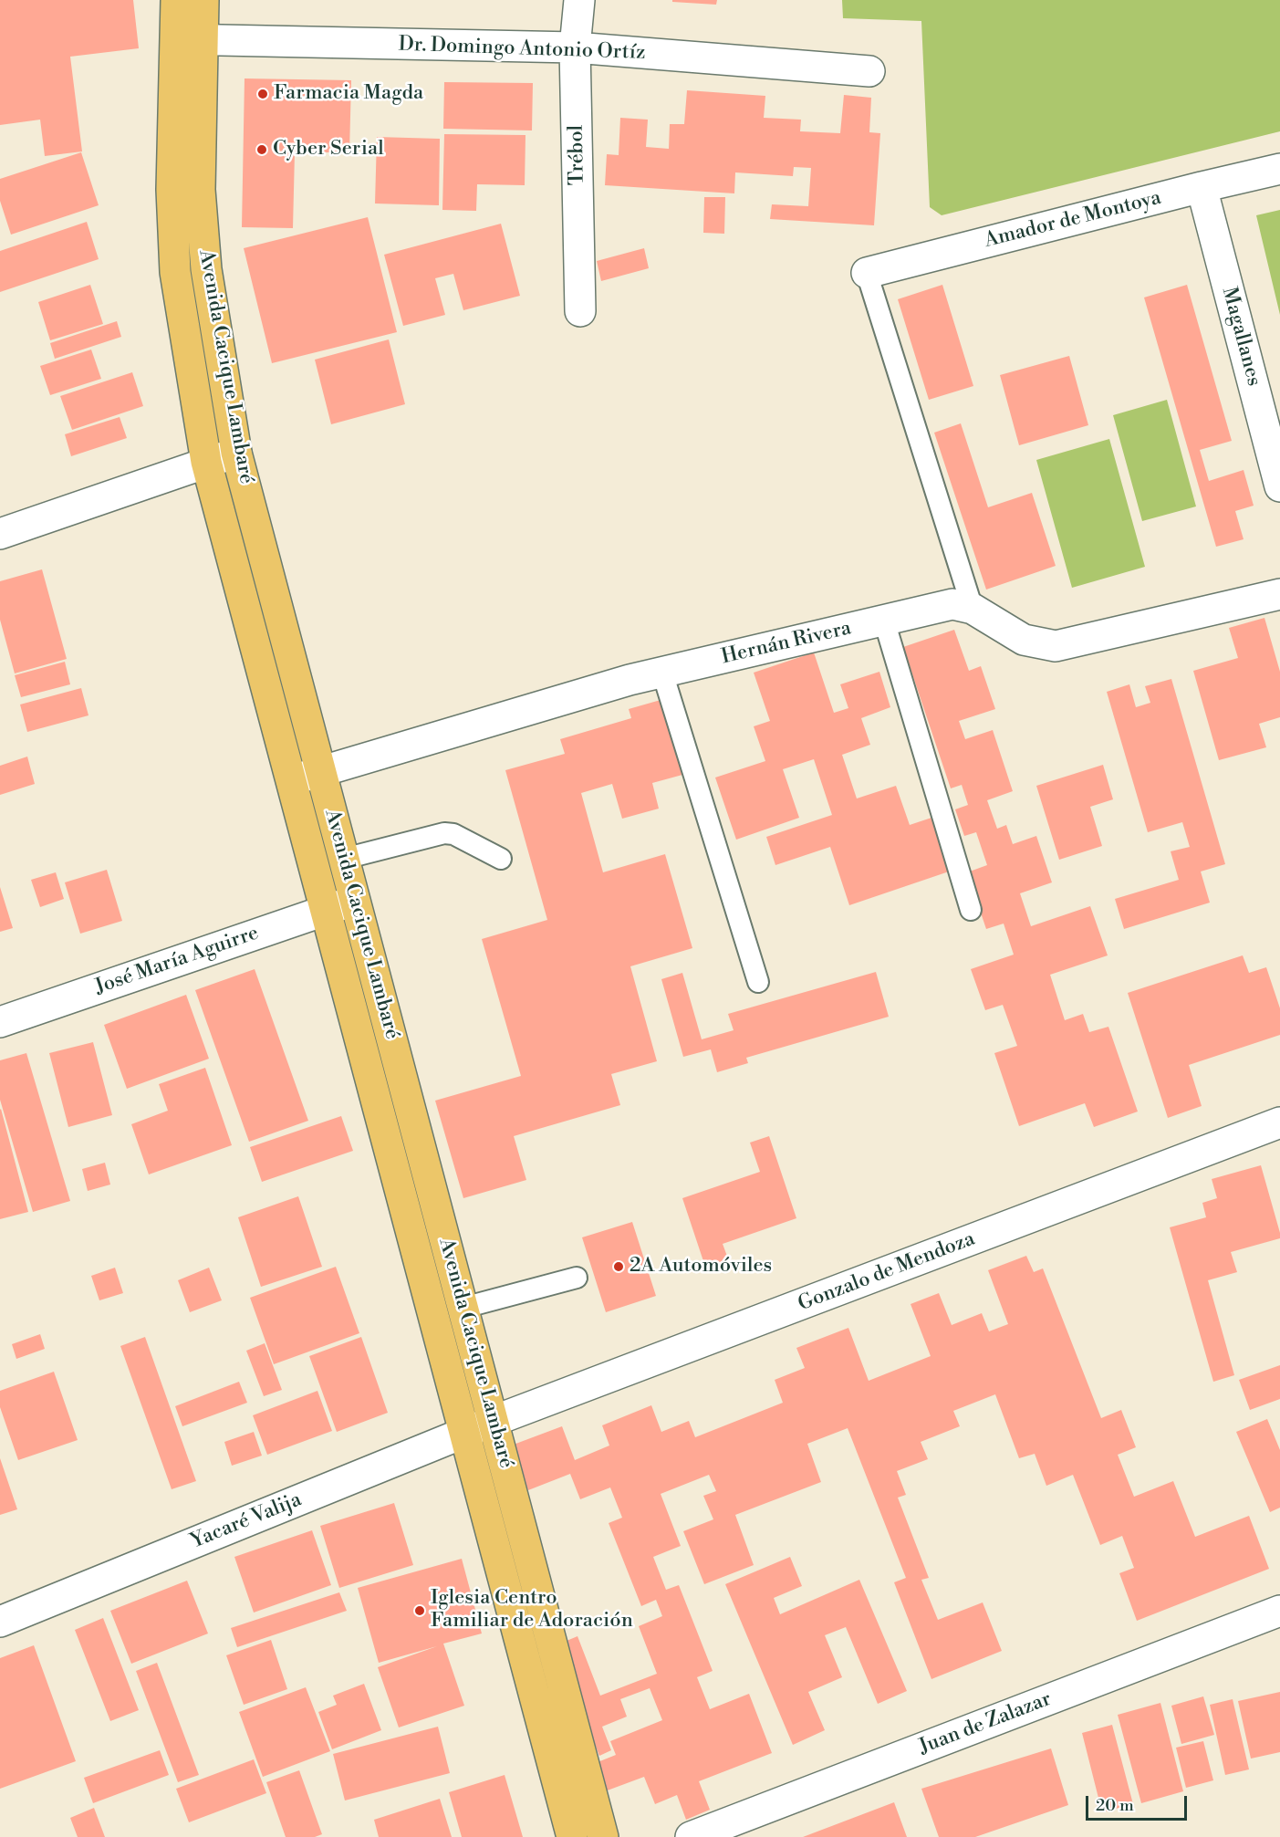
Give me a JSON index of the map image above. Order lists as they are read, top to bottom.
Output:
{
  "streets": {
    "main road": ["Avenida Cacique Lambaré"],
    "street": [
      "Dr. Domingo Antonio Ortíz",
      "Trébol",
      "Amador de Montoya",
      "Magallanes",
      "Hernán Rivera",
      "José María Aguirre",
      "Gonzalo de Mendoza",
      "Yacaré Valija",
      "Juan de Zalazar"
    ]
  },
  "crossings": [
    ["Dr. Domingo Antonio Ortíz", "Trébol"],
    ["Dr. Domingo Antonio Ortíz", "Avenida Cacique Lambaré"],
    ["Amador de Montoya", "Magallanes"],
    ["Avenida Cacique Lambaré", "Hernán Rivera"],
    ["Avenida Cacique Lambaré", "José María Aguirre"],
    ["Avenida Cacique Lambaré", "Gonzalo de Mendoza"],
    ["Avenida Cacique Lambaré", "Yacaré Valija"],
    ["Gonzalo de Mendoza", "Yacaré Valija"]
  ],
  "places": [
    "Farmacia Magda",
    "Cyber Serial",
    "2A Automóviles",
    "Iglesia Centro Familiar de Adoración"
  ],
  "scale_bar": "20 m"
}
